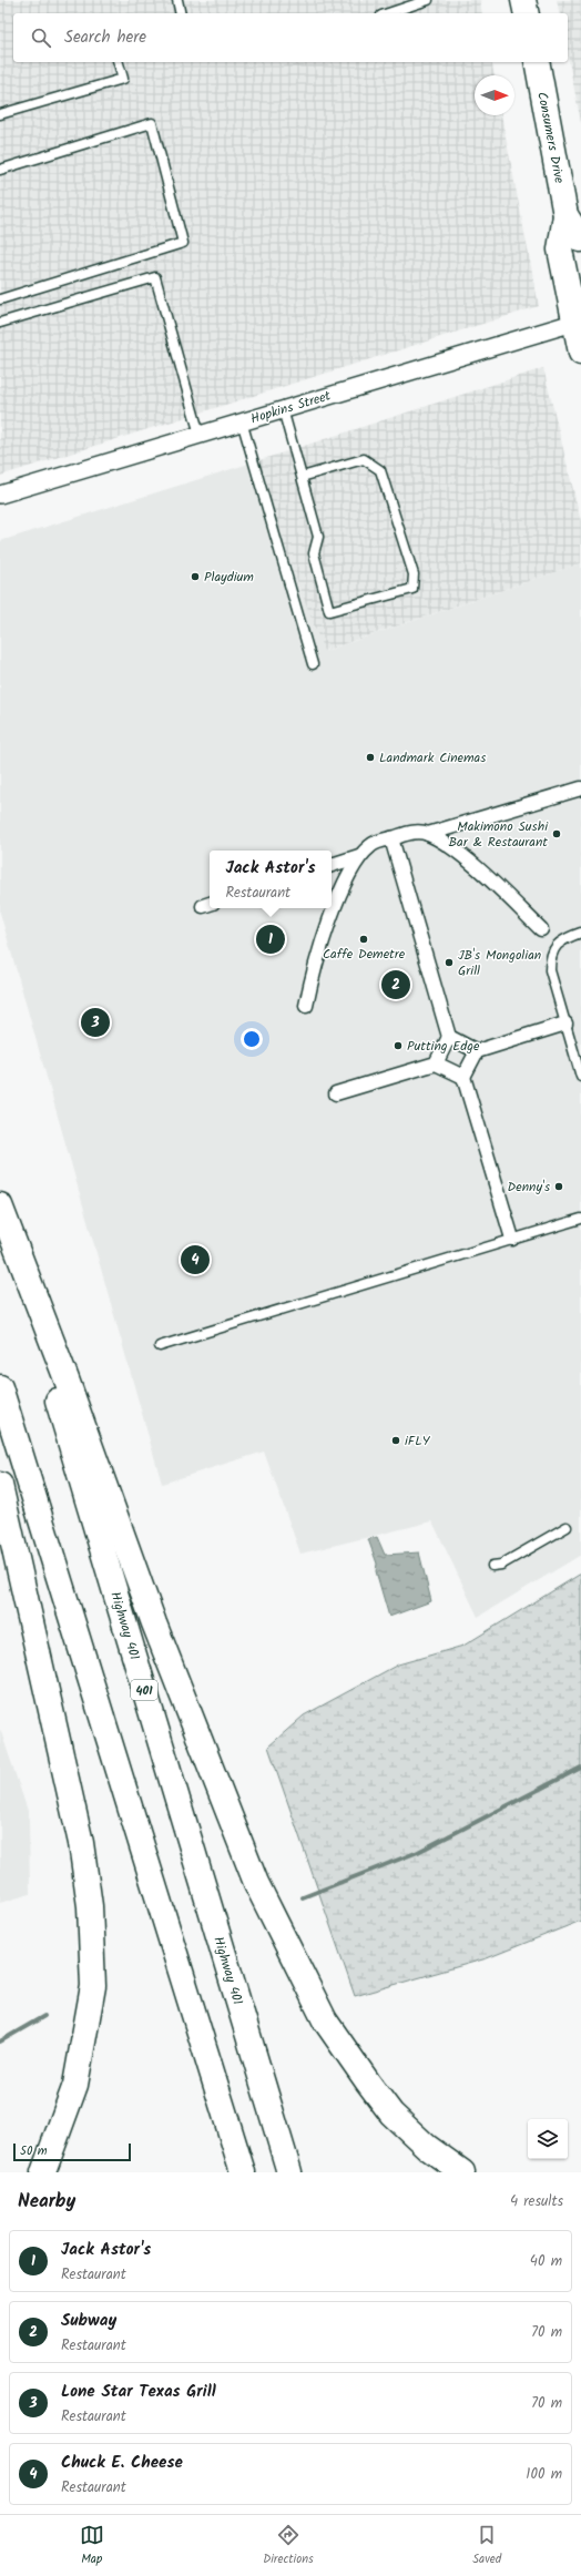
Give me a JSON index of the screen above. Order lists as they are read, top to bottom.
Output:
{
  "streets": {
    "main road": ["Consumers Drive", "Highway 401", "401"],
    "street": ["Hopkins Street"]
  },
  "crossings": [
    ["Consumers Drive", "Hopkins Street"]
  ],
  "places": [
    "Playdium",
    "Landmark Cinemas",
    "Makimono Sushi Bar & Restaurant",
    "Caffe Demetre",
    "JB's Mongolian Grill",
    "Putting Edge",
    "Denny's",
    "iFLY"
  ],
  "scale_bar": "50 m",
  "north": "right",
  "page": {
    "search": "Search here",
    "popup": ["Jack Astor's", "Restaurant"],
    "pins": [
      "1",
      "2",
      "3",
      "4"
    ],
    "scale": "50 m",
    "heading": ["Nearby", "4 results"],
    "list": [
      {
        "mark": "1",
        "name": "Jack Astor's",
        "note": "Restaurant",
        "value": "40 m"
      },
      {
        "mark": "2",
        "name": "Subway",
        "note": "Restaurant",
        "value": "70 m"
      },
      {
        "mark": "3",
        "name": "Lone Star Texas Grill",
        "note": "Restaurant",
        "value": "70 m"
      },
      {
        "mark": "4",
        "name": "Chuck E. Cheese",
        "note": "Restaurant",
        "value": "100 m"
      }
    ],
    "nav": ["Map", "Directions", "Saved"]
  }
}
